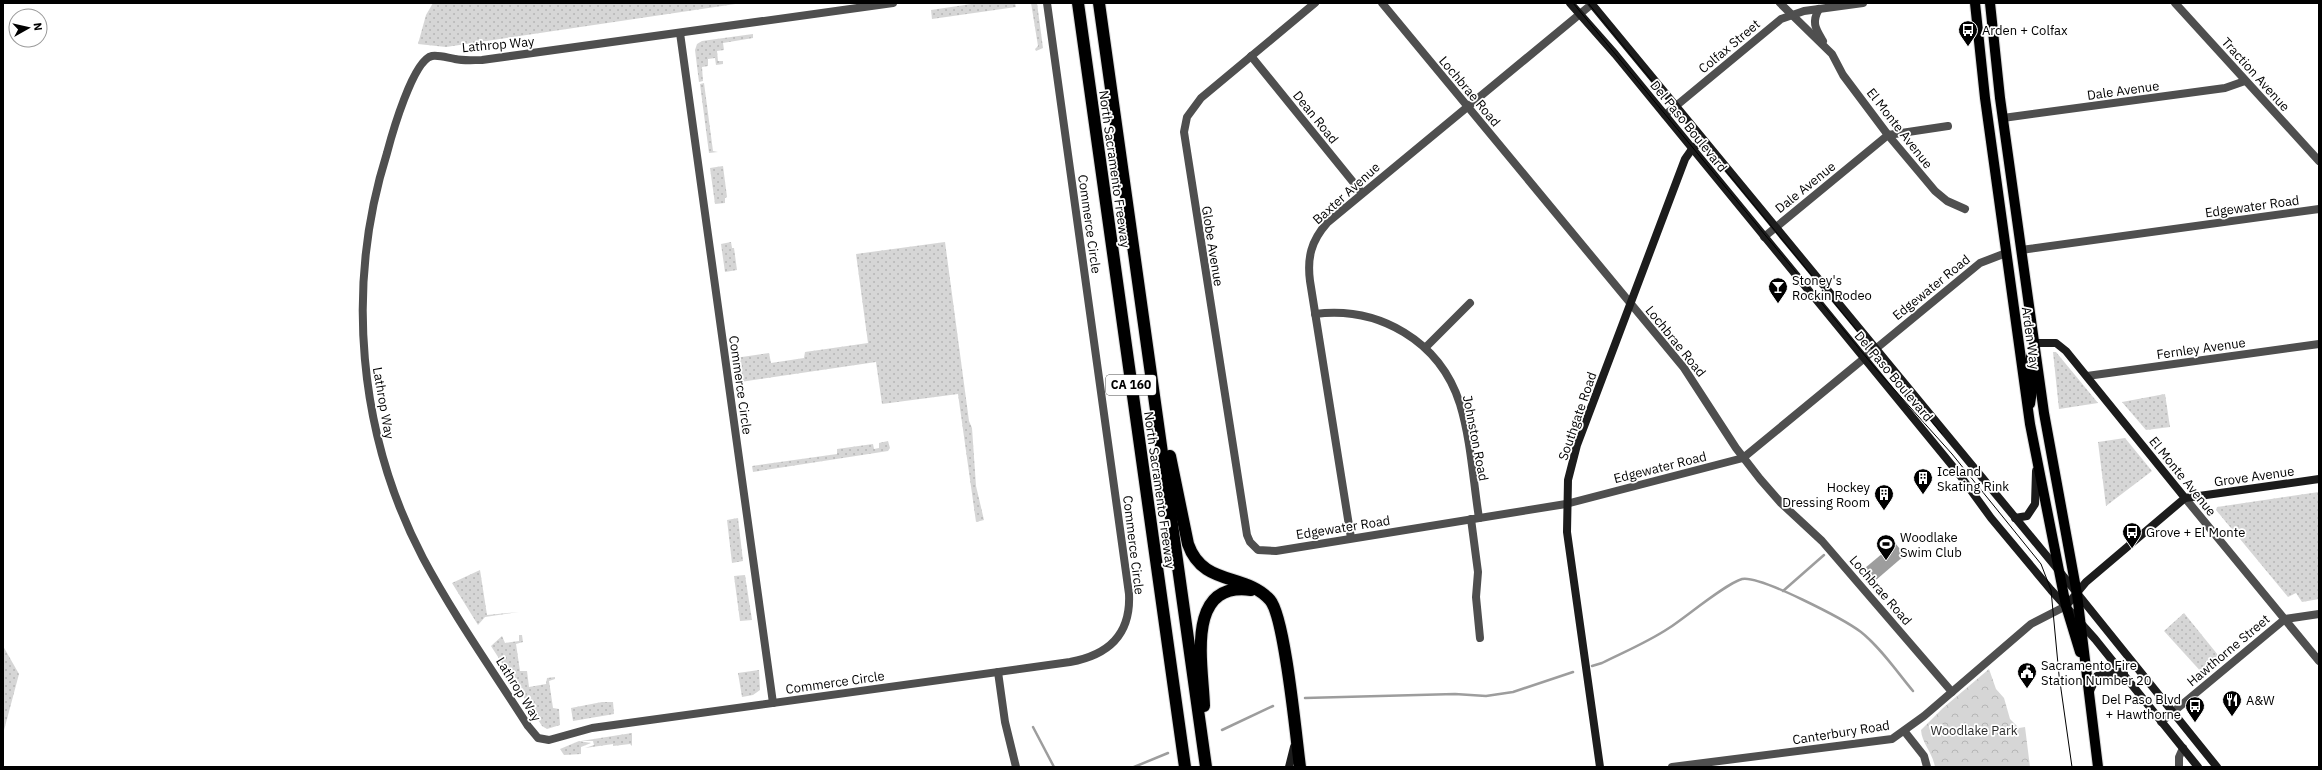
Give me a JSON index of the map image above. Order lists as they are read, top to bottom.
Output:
{
  "streets": {
    "highway": ["North Sacramento Freeway", "CA 160"],
    "main road": [
      "Del Paso Boulevard",
      "El Monte Avenue",
      "Arden Way",
      "Southgate Road",
      "Grove Avenue"
    ],
    "street": [
      "Lathrop Way",
      "Colfax Street",
      "Traction Avenue",
      "Dale Avenue",
      "Lochbrae Road",
      "Dean Road",
      "Baxter Avenue",
      "Edgewater Road",
      "Commerce Circle",
      "Globe Avenue",
      "Fernley Avenue",
      "Johnston Road",
      "Hawthorne Street",
      "Canterbury Road"
    ]
  },
  "crossings": [
    ["Lathrop Way", "Commerce Circle"],
    ["Colfax Street", "Del Paso Boulevard"],
    ["Colfax Street", "El Monte Avenue"],
    ["Traction Avenue", "Dale Avenue"],
    ["Dale Avenue", "Del Paso Boulevard"],
    ["Dale Avenue", "El Monte Avenue"],
    ["Dale Avenue", "Arden Way"],
    ["Lochbrae Road", "Baxter Avenue"],
    ["Lochbrae Road", "Edgewater Road"],
    ["Lochbrae Road", "Southgate Road"],
    ["Lochbrae Road", "Canterbury Road"],
    ["Dean Road", "Baxter Avenue"],
    ["Dean Road", "Globe Avenue"],
    ["Del Paso Boulevard", "Baxter Avenue"],
    ["Del Paso Boulevard", "Edgewater Road"],
    ["Del Paso Boulevard", "Arden Way"],
    ["Del Paso Boulevard", "Southgate Road"],
    ["Del Paso Boulevard", "Hawthorne Street"],
    ["Del Paso Boulevard", "Canterbury Road"],
    ["El Monte Avenue", "Arden Way"],
    ["El Monte Avenue", "Fernley Avenue"],
    ["El Monte Avenue", "Grove Avenue"],
    ["El Monte Avenue", "Hawthorne Street"],
    ["Baxter Avenue", "Edgewater Road"],
    ["Baxter Avenue", "Johnston Road"],
    ["Edgewater Road", "Globe Avenue"],
    ["Edgewater Road", "Arden Way"],
    ["Edgewater Road", "Southgate Road"],
    ["Edgewater Road", "Johnston Road"],
    ["Arden Way", "Canterbury Road"]
  ],
  "parks": ["Woodlake Park"],
  "places": {
    "bus stop": ["Arden + Colfax", "Grove + El Monte", "Del Paso Blvd + Hawthorne"],
    "bar": ["Stoney's Rockin Rodeo"],
    "building": ["Iceland Skating Rink", "Hockey Dressing Room"],
    "sports": ["Woodlake Swim Club"],
    "public building": ["Sacramento Fire Station Number 20"],
    "restaurant": ["A&W"]
  },
  "north": "right"
}
